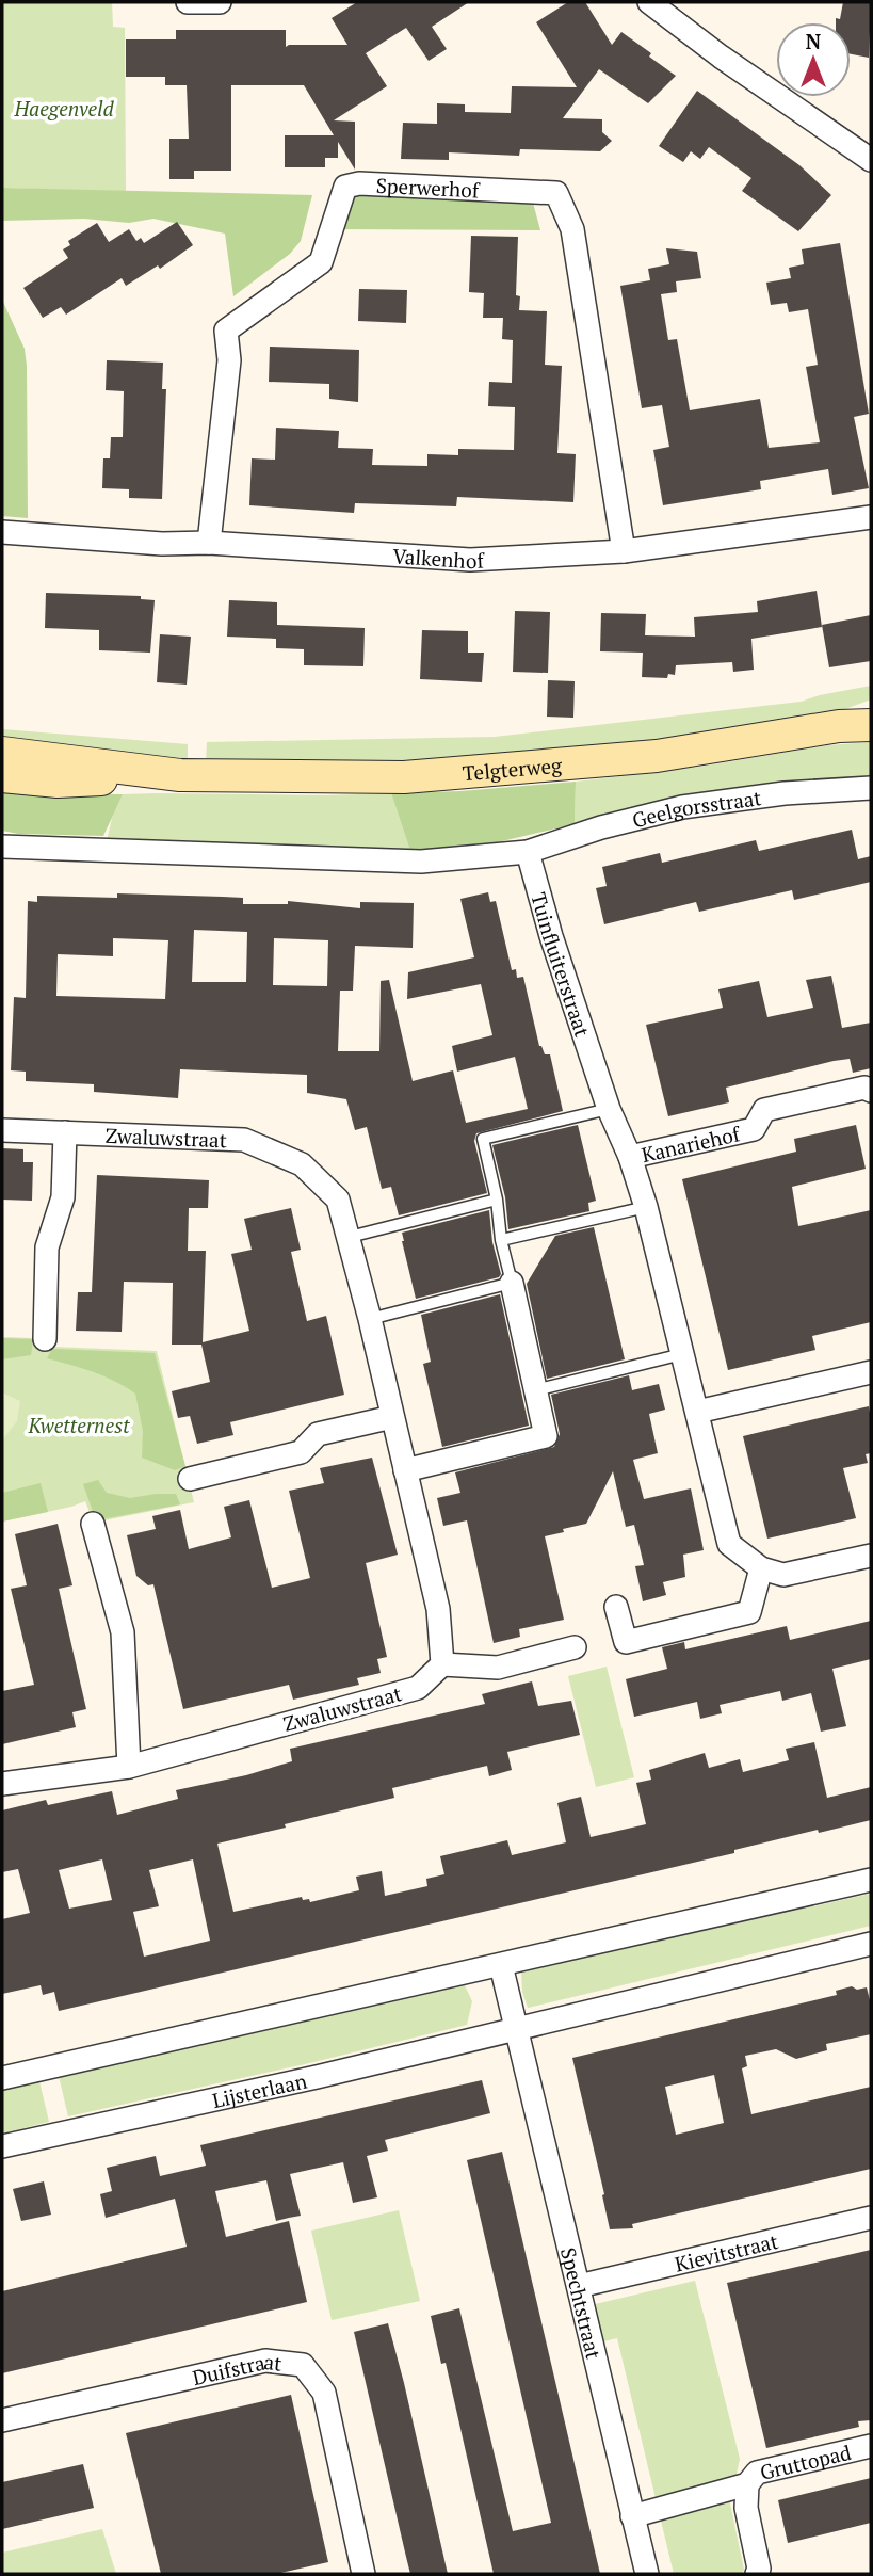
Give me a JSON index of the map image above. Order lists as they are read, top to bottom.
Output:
{
  "streets": {
    "street": [
      "Sperwerhof",
      "Valkenhof",
      "Telgterweg",
      "Geelgorsstraat",
      "Tuinfluiterstraat",
      "Zwaluwstraat",
      "Kanariehof",
      "Lijsterlaan",
      "Kievitstraat",
      "Spechtstraat",
      "Duifstraat",
      "Gruttopad"
    ]
  },
  "crossings": [
    ["Sperwerhof", "Valkenhof"],
    ["Geelgorsstraat", "Tuinfluiterstraat"],
    ["Tuinfluiterstraat", "Kanariehof"],
    ["Lijsterlaan", "Spechtstraat"],
    ["Kievitstraat", "Spechtstraat"],
    ["Spechtstraat", "Gruttopad"]
  ],
  "parks": ["Haegenveld", "Kwetternest"],
  "north": "top"
}
